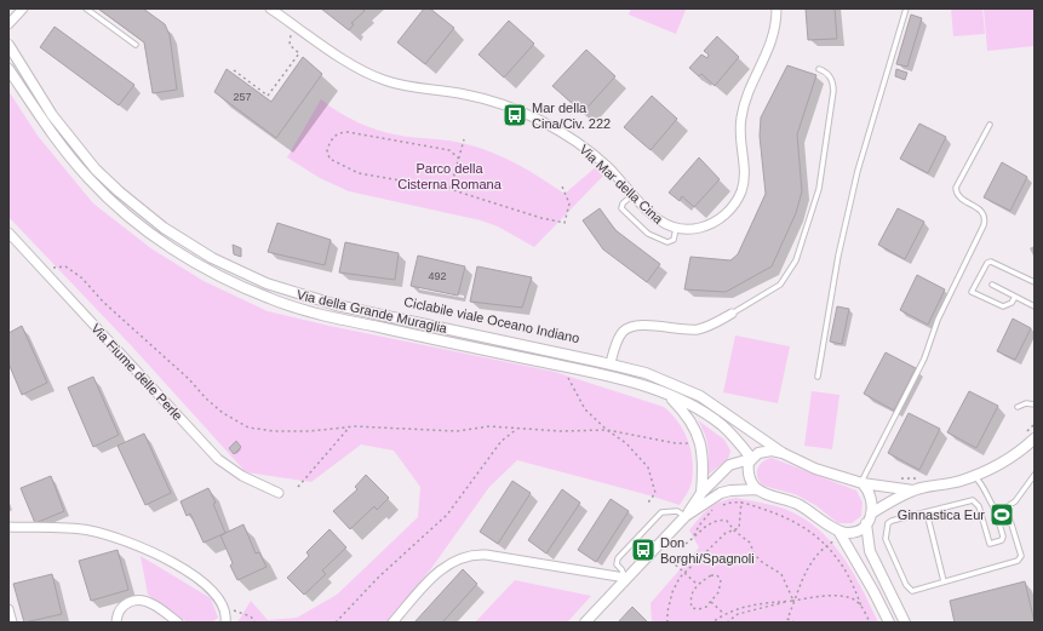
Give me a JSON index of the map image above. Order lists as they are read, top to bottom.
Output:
{
  "streets": {
    "street": ["Via Mar della Cina", "Via della Grande Muraglia", "Via Fiume delle Perle"]
  },
  "parks": ["Parco della Cisterna Romana"],
  "places": {
    "bus stop": ["Mar della Cina/Civ. 222", "Don Borghi/Spagnoli"],
    "sports": ["Ginnastica Eur"]
  },
  "house_numbers": ["257", "492"]
}
